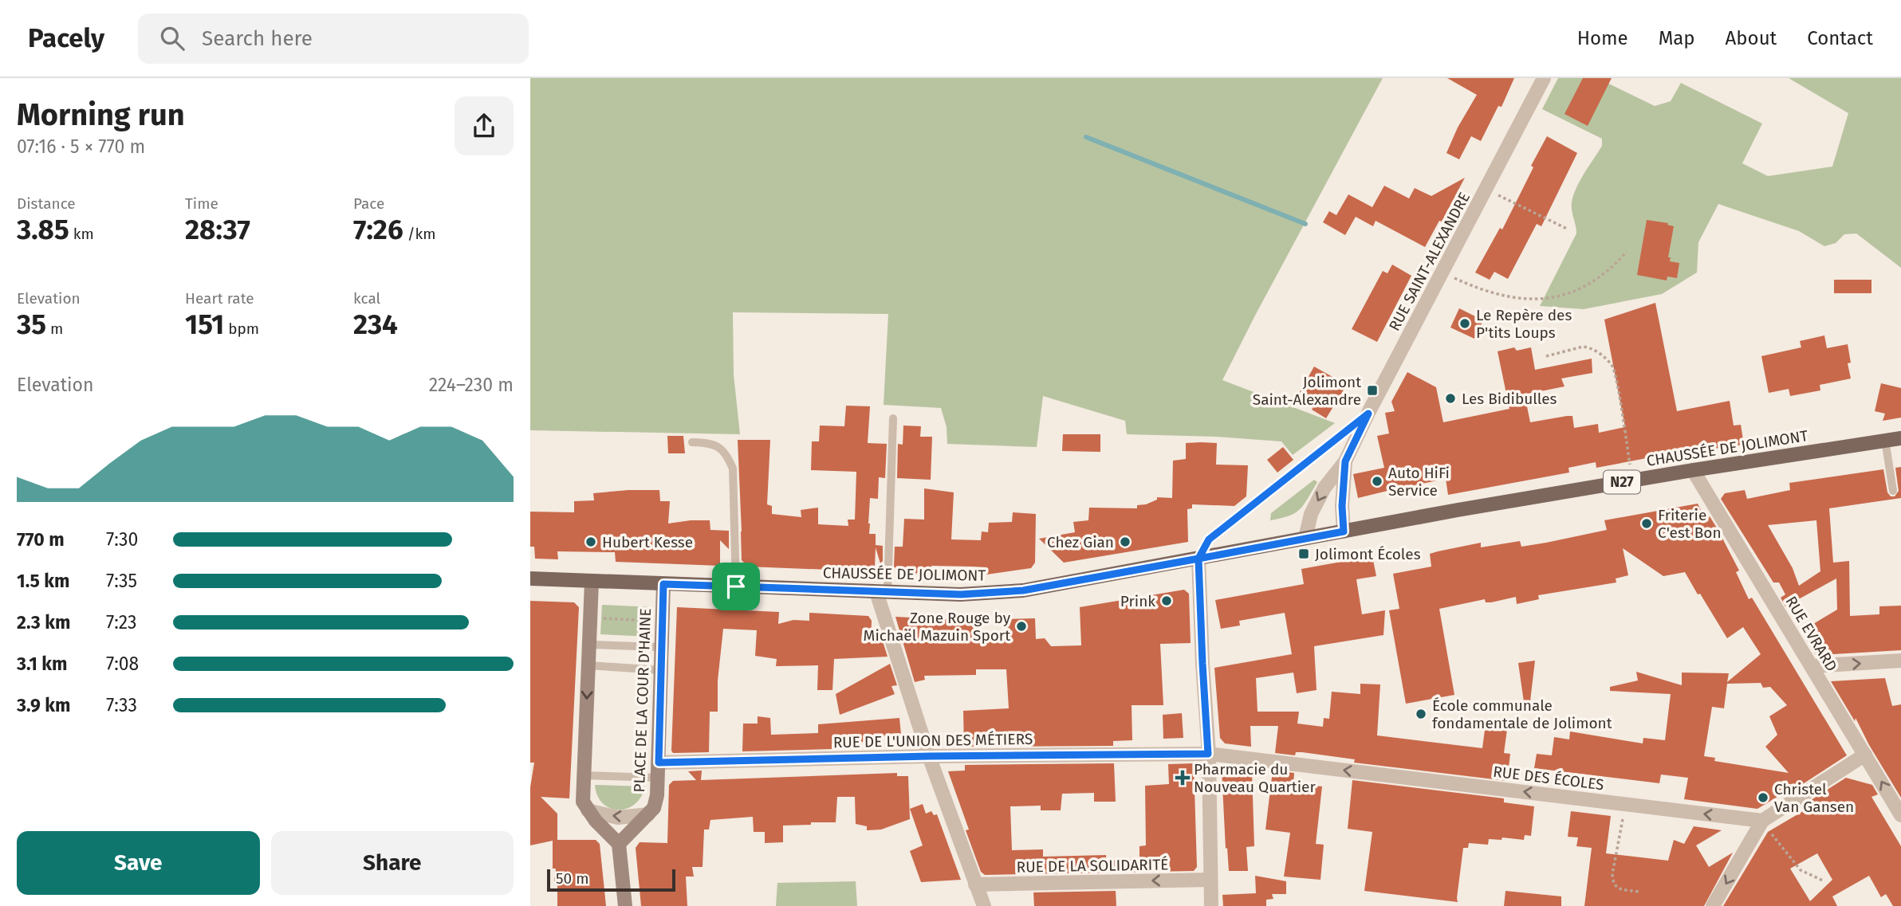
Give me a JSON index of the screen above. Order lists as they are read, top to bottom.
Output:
{
  "streets": {
    "main road": ["CHAUSSÉE DE JOLIMONT", "N27"],
    "street": [
      "RUE SAINT-ALEXANDRE",
      "RUE EVRARD",
      "PLACE DE LA COUR D'HAINE",
      "RUE DE L'UNION DES MÉTIERS",
      "RUE DES ÉCOLES",
      "RUE DE LA SOLIDARITÉ"
    ]
  },
  "crossings": [
    ["RUE SAINT-ALEXANDRE", "CHAUSSÉE DE JOLIMONT"],
    ["CHAUSSÉE DE JOLIMONT", "RUE EVRARD"],
    ["CHAUSSÉE DE JOLIMONT", "PLACE DE LA COUR D'HAINE"],
    ["PLACE DE LA COUR D'HAINE", "RUE DE L'UNION DES MÉTIERS"],
    ["RUE DE L'UNION DES MÉTIERS", "RUE DES ÉCOLES"]
  ],
  "one_way": ["RUE DES ÉCOLES", "RUE DE LA SOLIDARITÉ"],
  "places": {
    "other": [
      "Le Repère des P'tits Loups",
      "Les Bidibulles",
      "Auto HiFi Service",
      "Friterie C'est Bon",
      "Hubert Kesse",
      "Chez Gian",
      "Prink",
      "Zone Rouge by Michaël Mazuin Sport",
      "École communale fondamentale de Jolimont",
      "Christel Van Gansen"
    ],
    "transit": ["Jolimont Saint-Alexandre", "Jolimont Écoles"],
    "health": ["Pharmacie du Nouveau Quartier"]
  },
  "scale_bar": "50 m",
  "page": {
    "header": "Pacely",
    "search": "Search here",
    "nav": [
      "Home",
      "Map",
      "About",
      "Contact"
    ],
    "heading": ["Morning run", "07:16 · 5 × 770 m"],
    "stats": [
      ["Distance", "3.85 km"],
      ["Time", "28:37"],
      ["Pace", "7:26 /km"],
      ["Elevation", "35 m"],
      ["Heart rate", "151 bpm"],
      ["kcal", "234"]
    ],
    "chart": ["Elevation", "224–230 m"],
    "list": [
      {
        "name": "770 m",
        "note": "7:30"
      },
      {
        "name": "1.5 km",
        "note": "7:35"
      },
      {
        "name": "2.3 km",
        "note": "7:23"
      },
      {
        "name": "3.1 km",
        "note": "7:08"
      },
      {
        "name": "3.9 km",
        "note": "7:33"
      }
    ],
    "buttons": ["Save", "Share"],
    "scale": "50 m"
  }
}
